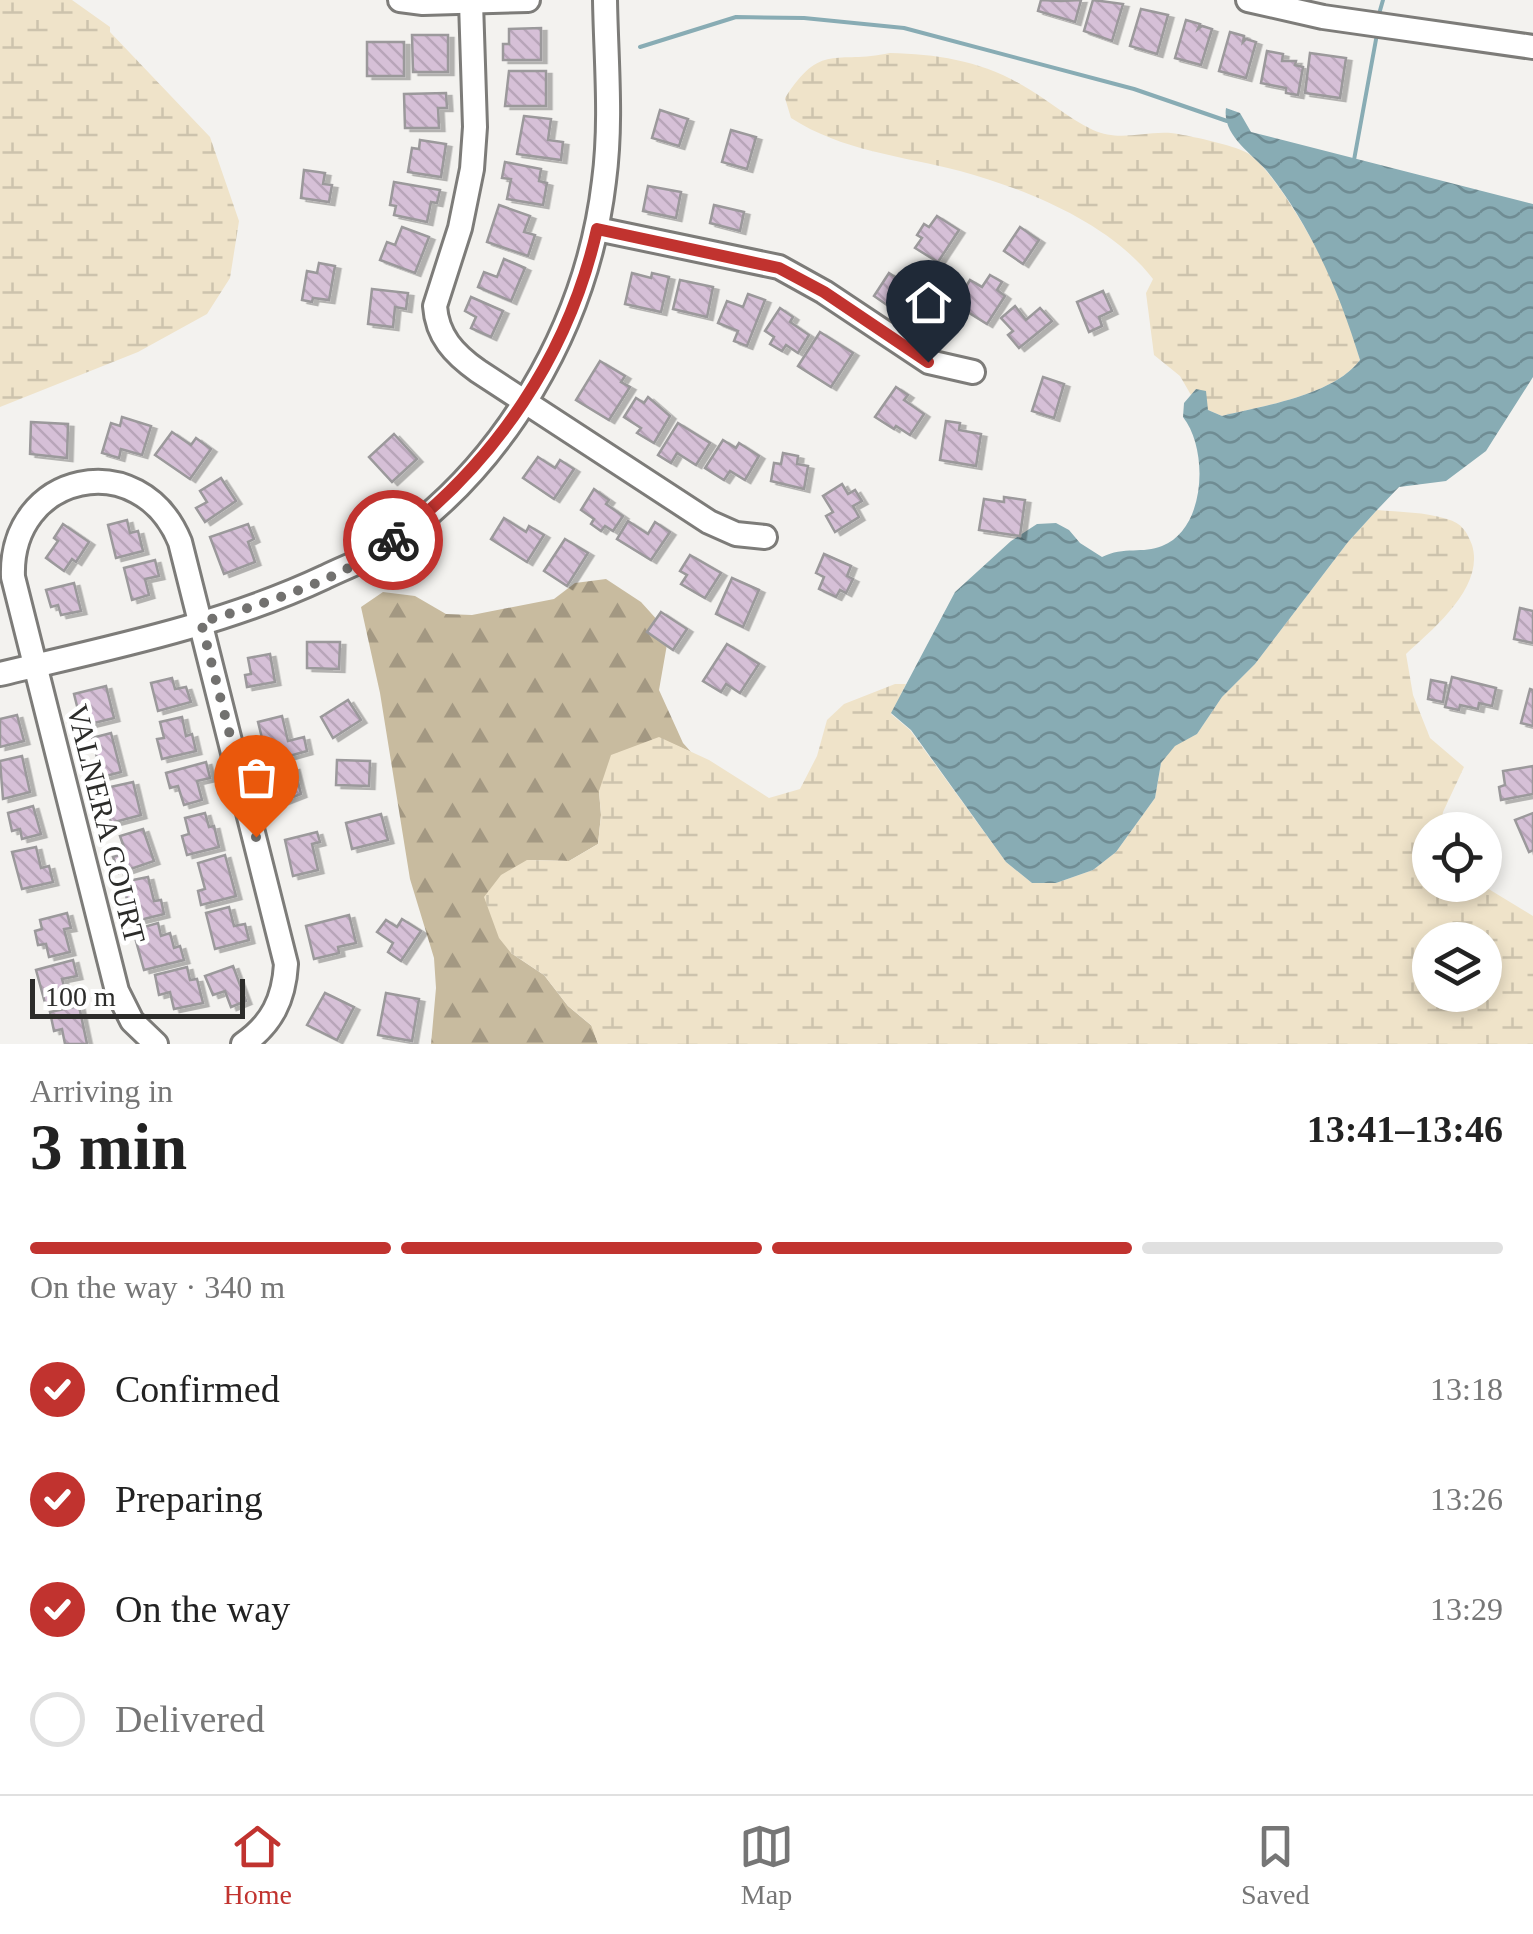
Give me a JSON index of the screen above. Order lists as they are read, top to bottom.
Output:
{
  "streets": {
    "street": ["VALNERA COURT"]
  },
  "scale_bar": "100 m",
  "page": {
    "scale": "100 m",
    "heading": ["3 min", "Arriving in", "13:41–13:46"],
    "bar": "On the way · 340 m",
    "list": [
      ["Confirmed", "13:18"],
      ["Preparing", "13:26"],
      ["On the way", "13:29"],
      "Delivered"
    ],
    "tabs": ["Home", "Map", "Saved"]
  }
}
